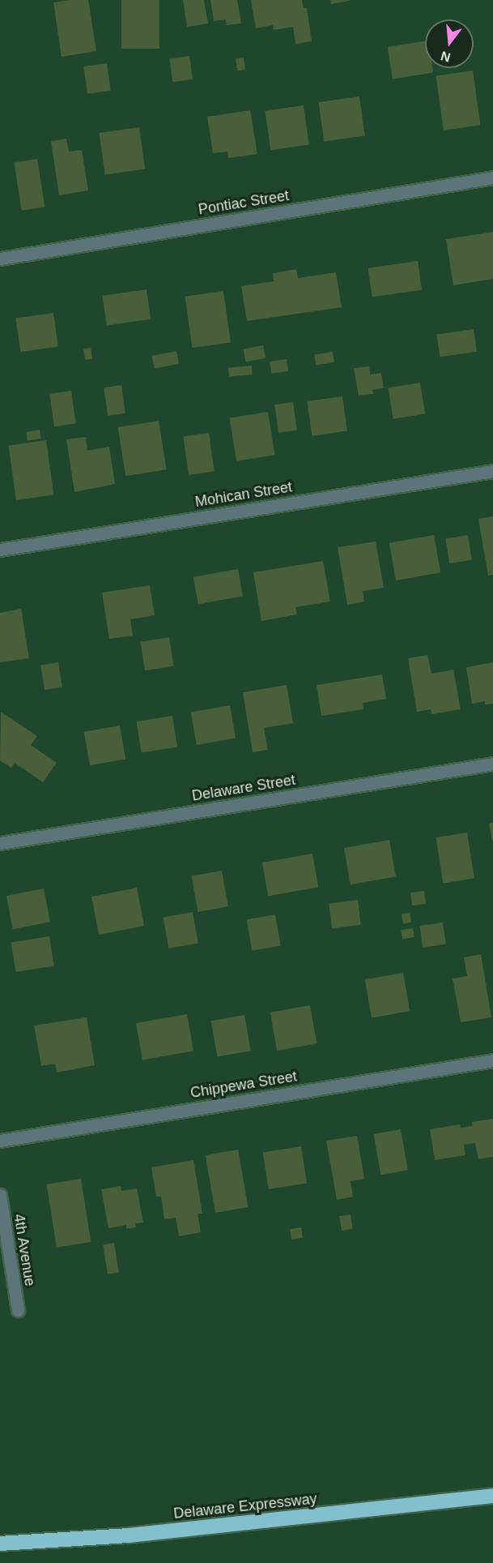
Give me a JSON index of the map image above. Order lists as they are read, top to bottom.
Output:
{
  "streets": {
    "highway": ["Delaware Expressway"],
    "street": [
      "Pontiac Street",
      "Mohican Street",
      "Delaware Street",
      "Chippewa Street",
      "4th Avenue"
    ]
  },
  "north": "bottom"
}
